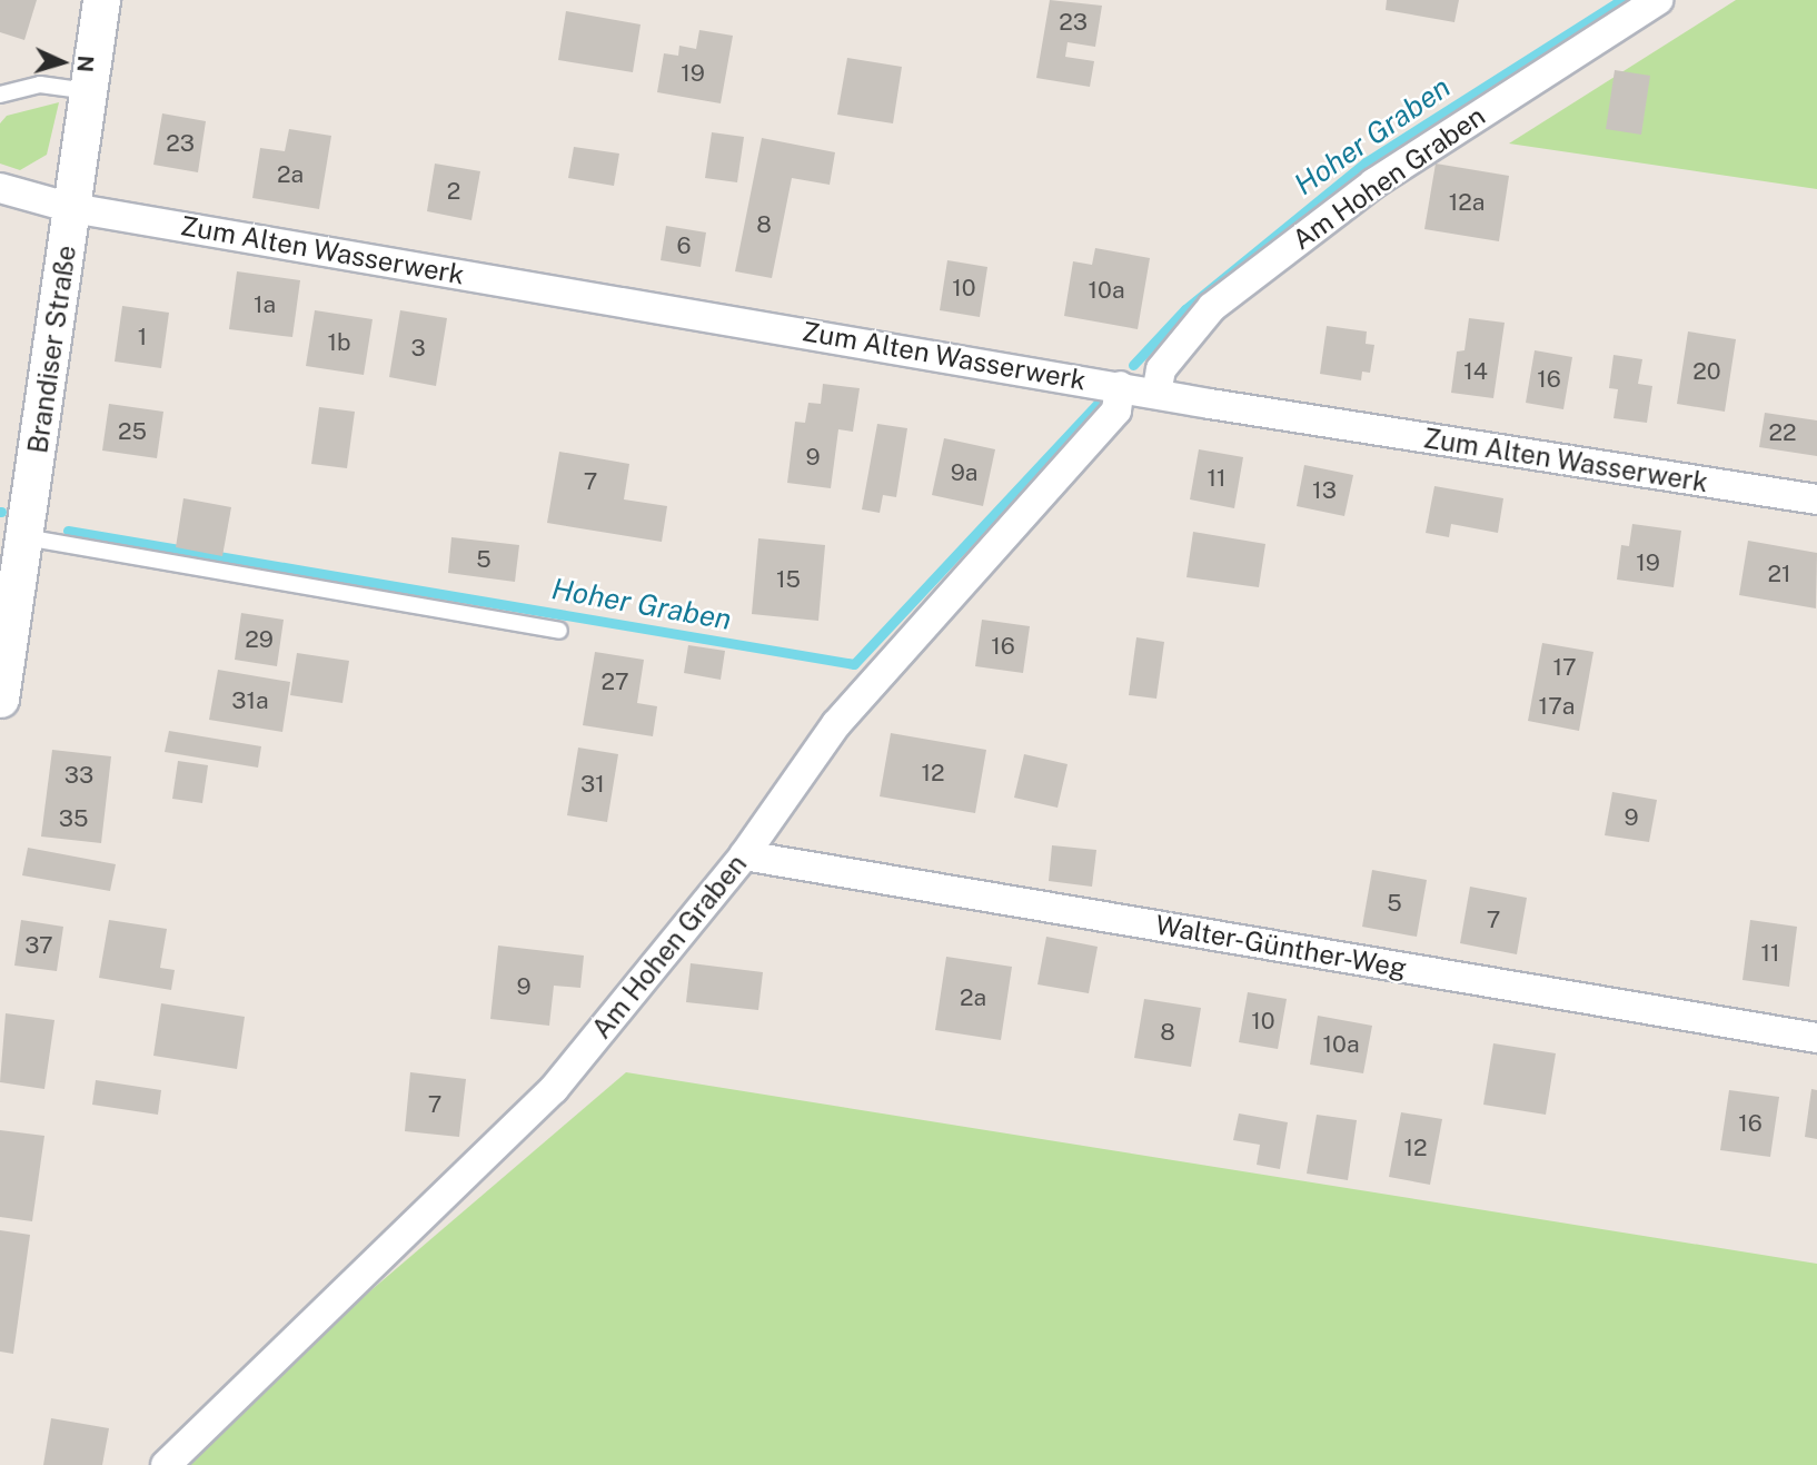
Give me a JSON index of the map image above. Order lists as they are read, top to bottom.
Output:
{
  "streets": {
    "street": [
      "Am Hohen Graben",
      "Zum Alten Wasserwerk",
      "Brandiser Straße",
      "Walter-Günther-Weg"
    ]
  },
  "crossings": [
    ["Am Hohen Graben", "Zum Alten Wasserwerk"],
    ["Am Hohen Graben", "Walter-Günther-Weg"],
    ["Zum Alten Wasserwerk", "Brandiser Straße"]
  ],
  "water": ["Hoher Graben"],
  "house_numbers": [
    "23",
    "19",
    "23",
    "2a",
    "2",
    "12a",
    "8",
    "6",
    "10",
    "10a",
    "1a",
    "1",
    "1b",
    "3",
    "14",
    "20",
    "16",
    "25",
    "22",
    "9",
    "9a",
    "11",
    "7",
    "13",
    "5",
    "19",
    "21",
    "15",
    "29",
    "16",
    "17",
    "27",
    "31a",
    "17a",
    "12",
    "33",
    "31",
    "9",
    "35",
    "5",
    "7",
    "37",
    "11",
    "9",
    "2a",
    "10",
    "8",
    "10a",
    "7",
    "16",
    "12"
  ],
  "north": "right"
}
